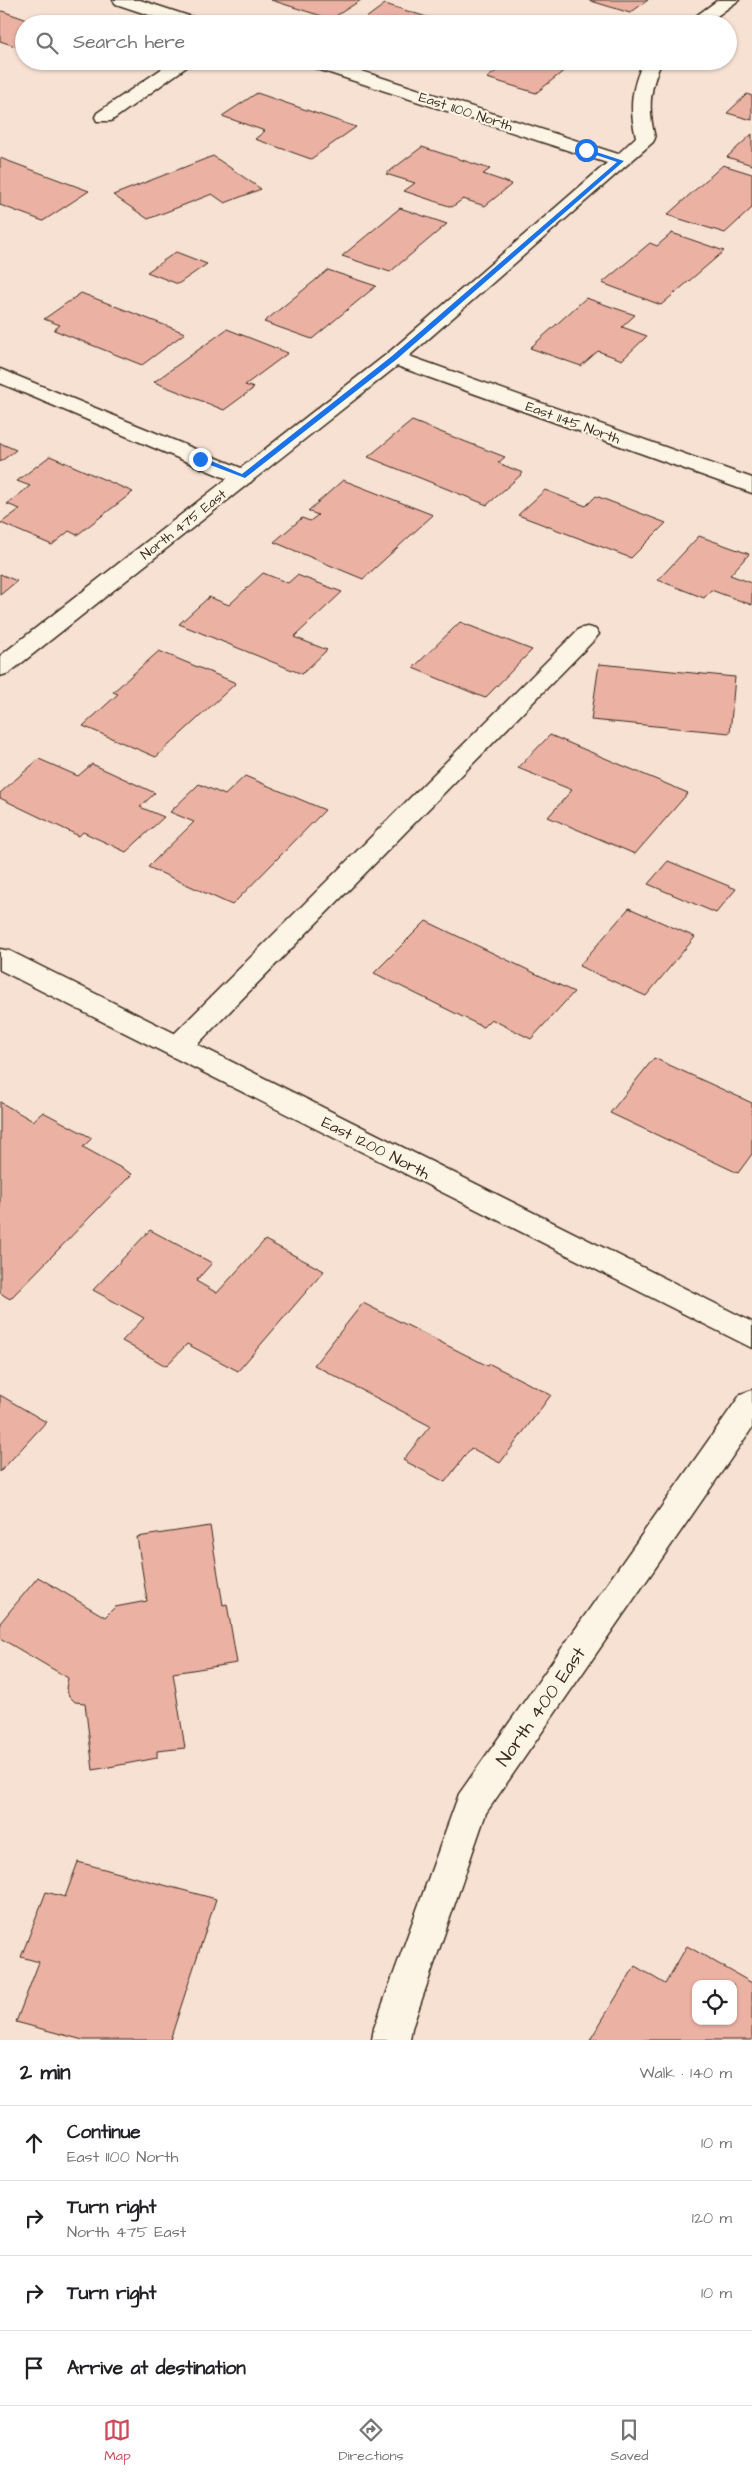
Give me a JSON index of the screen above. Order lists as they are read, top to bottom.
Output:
{
  "streets": {
    "street": [
      "East 1100 North",
      "East 1145 North",
      "North 475 East",
      "East 1200 North",
      "North 400 East"
    ]
  },
  "crossings": [
    ["East 1100 North", "North 475 East"],
    ["East 1145 North", "North 475 East"]
  ],
  "page": {
    "search": "Search here",
    "heading": ["2 min", "Walk · 140 m"],
    "list": [
      ["Continue", "East 1100 North", "10 m"],
      ["Turn right", "North 475 East", "120 m"],
      ["Turn right", "10 m"],
      "Arrive at destination"
    ],
    "nav": ["Map", "Directions", "Saved"]
  }
}
